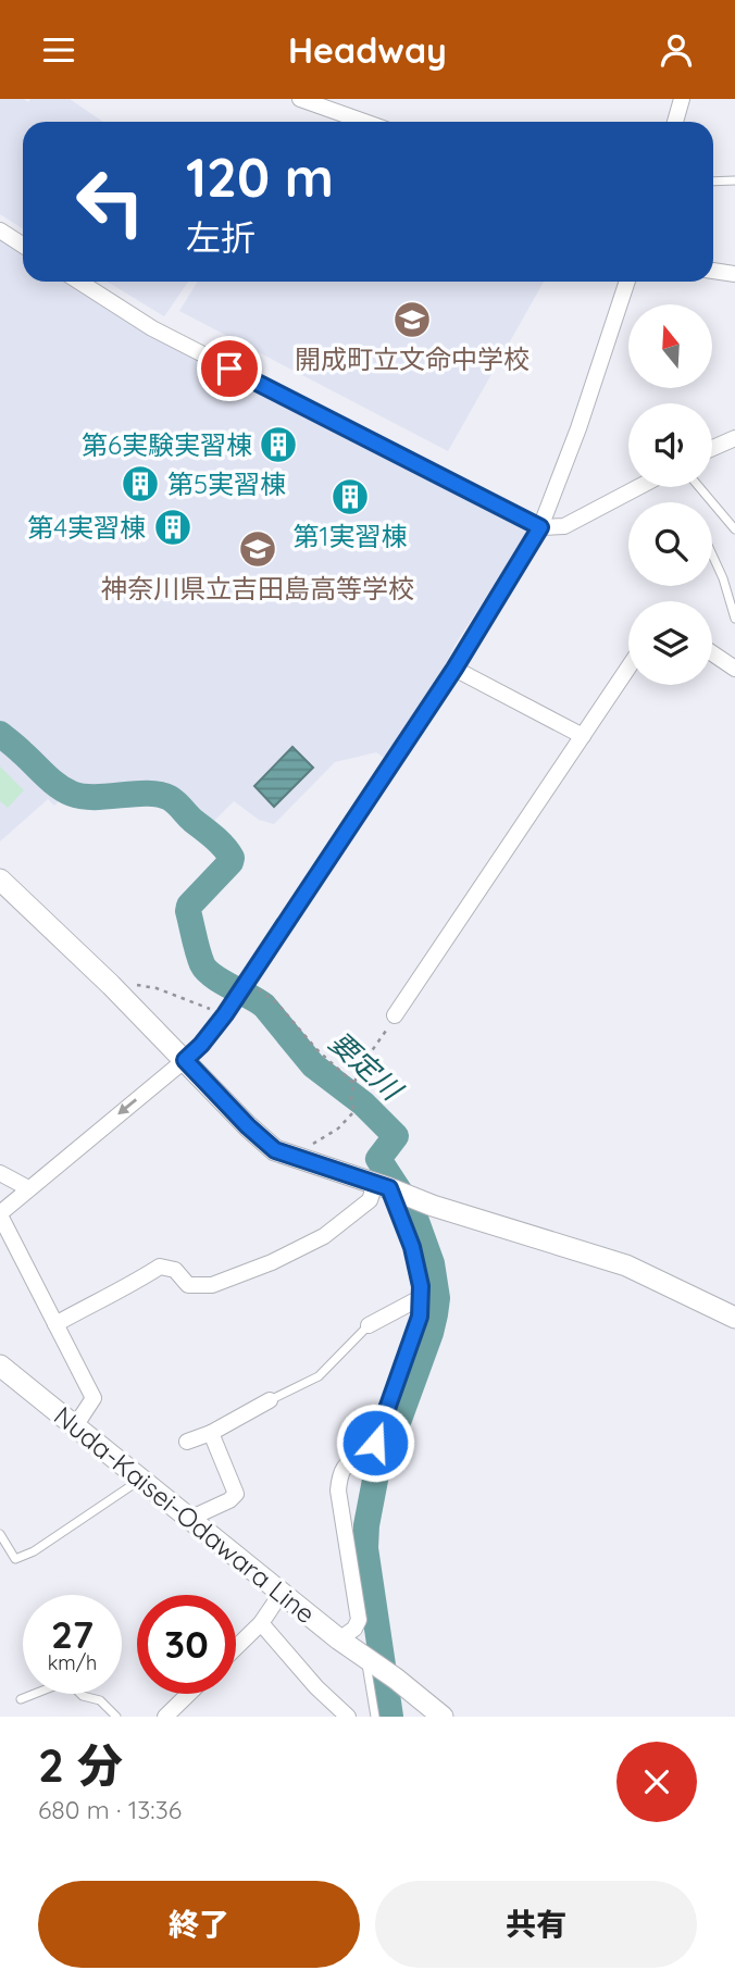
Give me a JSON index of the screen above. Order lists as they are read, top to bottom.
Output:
{
  "streets": {
    "street": ["Nuda-Kaisei-Odawara Line"]
  },
  "water": ["要定川"],
  "places": {
    "school or university": ["開成町立文命中学校", "神奈川県立吉田島高等学校"],
    "building": [
      "第6実験実習棟",
      "第5実習棟",
      "第1実習棟",
      "第4実習棟"
    ]
  },
  "north": "top",
  "page": {
    "header": "Headway",
    "turn": ["120 m", "左折"],
    "speed": "27 km/h",
    "limit": "30",
    "heading": ["2 分", "680 m · 13:36"],
    "buttons": ["終了", "共有"]
  }
}
